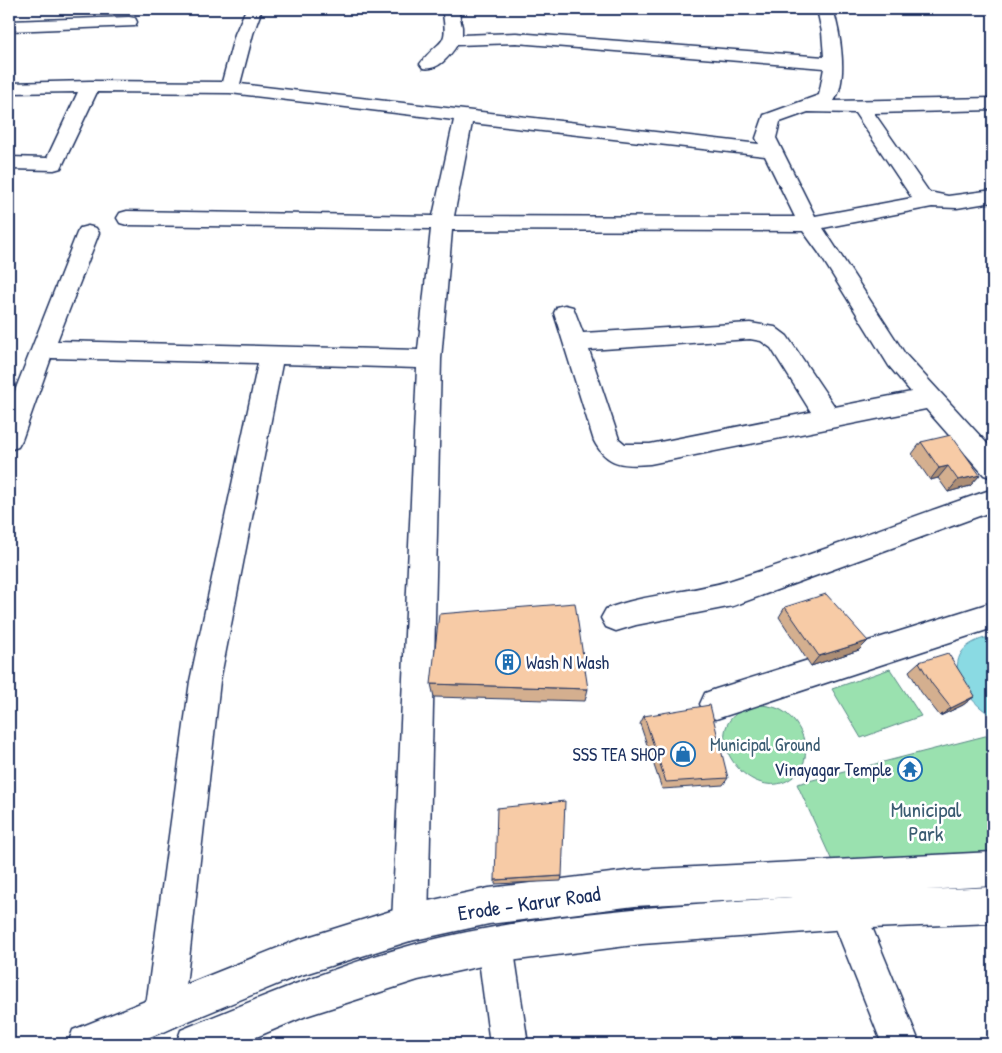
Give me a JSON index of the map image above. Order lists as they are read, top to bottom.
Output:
{
  "streets": {
    "street": ["Erode - Karur Road"]
  },
  "parks": ["Municipal Ground", "Municipal Park"],
  "places": {
    "building": ["Wash N Wash"],
    "shop": ["SSS TEA SHOP"],
    "temple": ["Vinayagar Temple"]
  }
}
